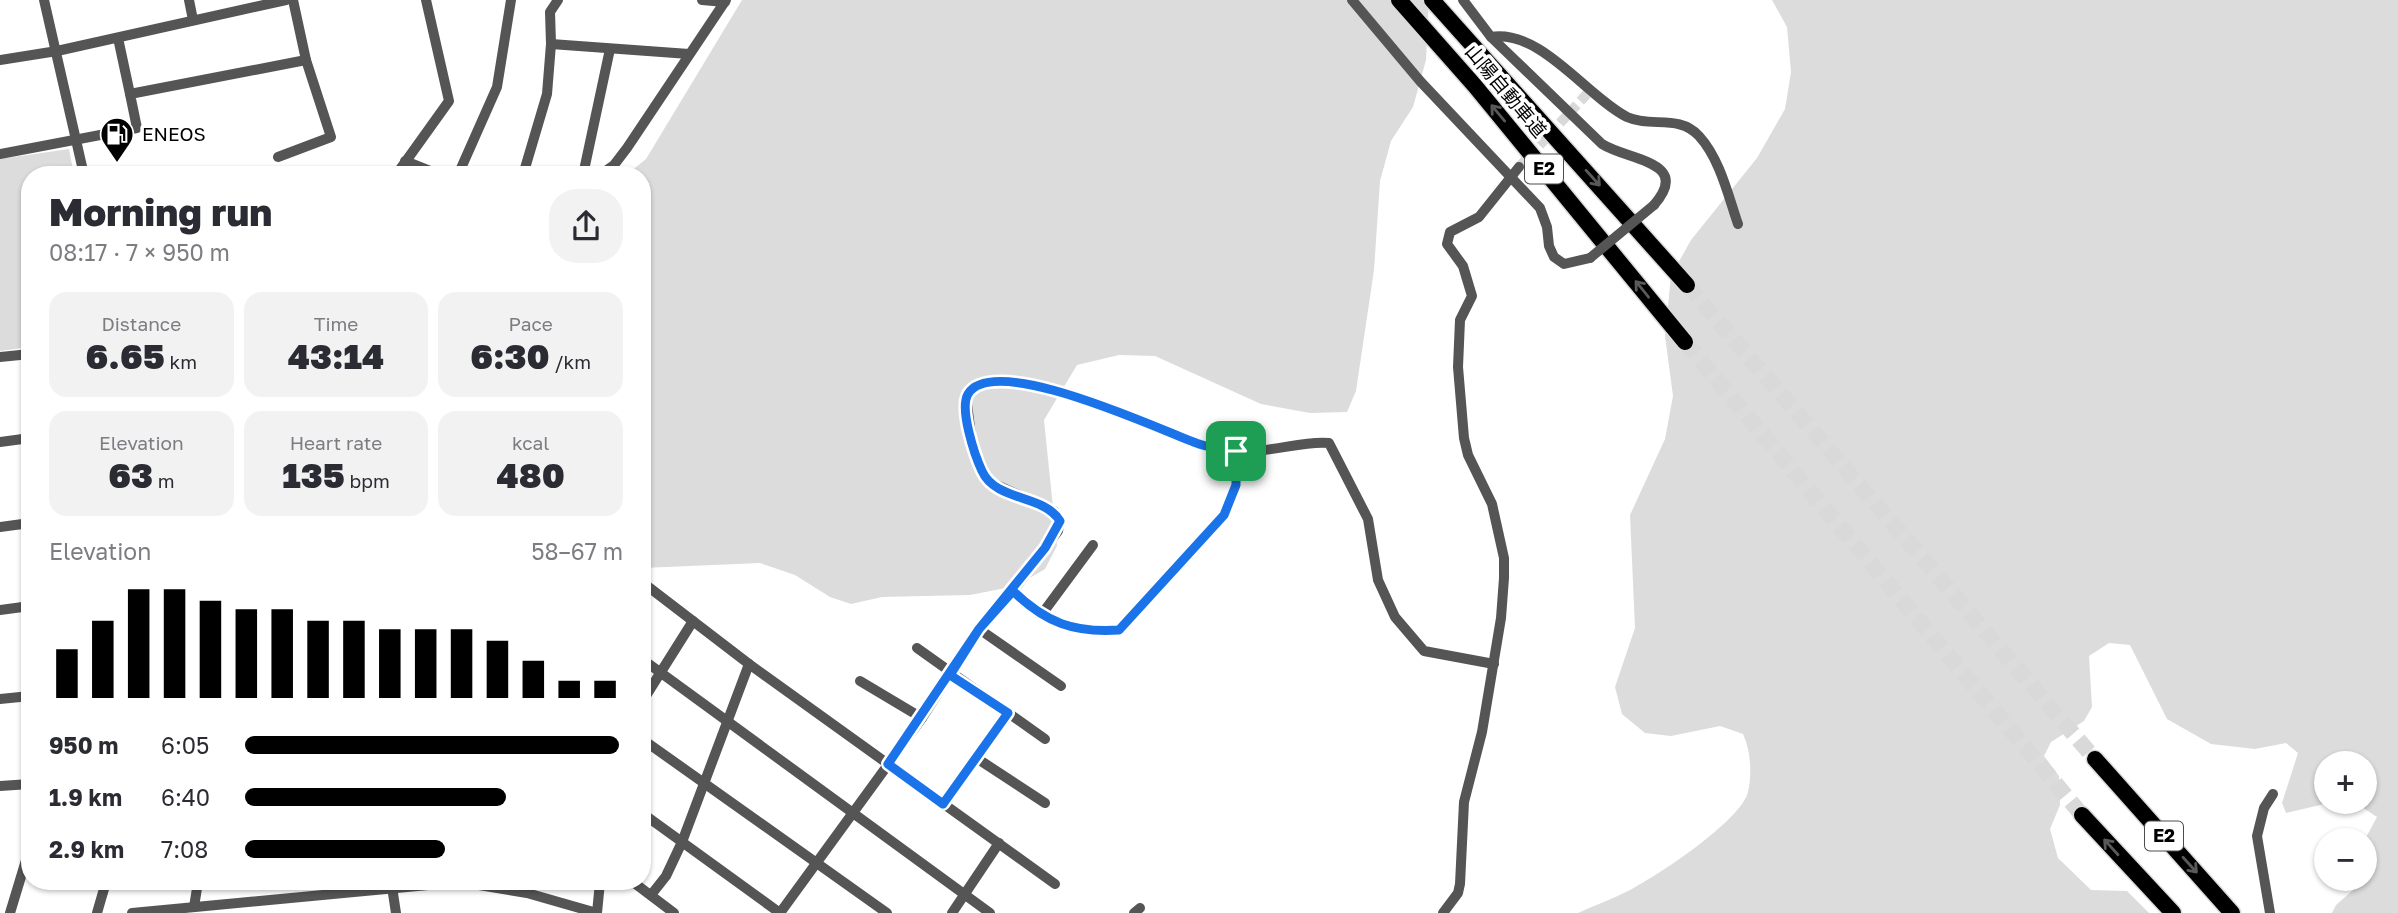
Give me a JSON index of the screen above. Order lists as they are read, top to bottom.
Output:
{
  "streets": {
    "highway": ["山陽自動車道", "E2"]
  },
  "places": {
    "fuel station": ["ENEOS"]
  },
  "page": {
    "heading": ["Morning run", "08:17 · 7 × 950 m"],
    "stats": [
      ["Distance", "6.65 km"],
      ["Time", "43:14"],
      ["Pace", "6:30 /km"],
      ["Elevation", "63 m"],
      ["Heart rate", "135 bpm"],
      ["kcal", "480"]
    ],
    "chart": ["Elevation", "58–67 m"],
    "list": [
      {
        "name": "950 m",
        "note": "6:05"
      },
      {
        "name": "1.9 km",
        "note": "6:40"
      },
      {
        "name": "2.9 km",
        "note": "7:08"
      }
    ],
    "map_buttons": ["+", "−"]
  }
}
